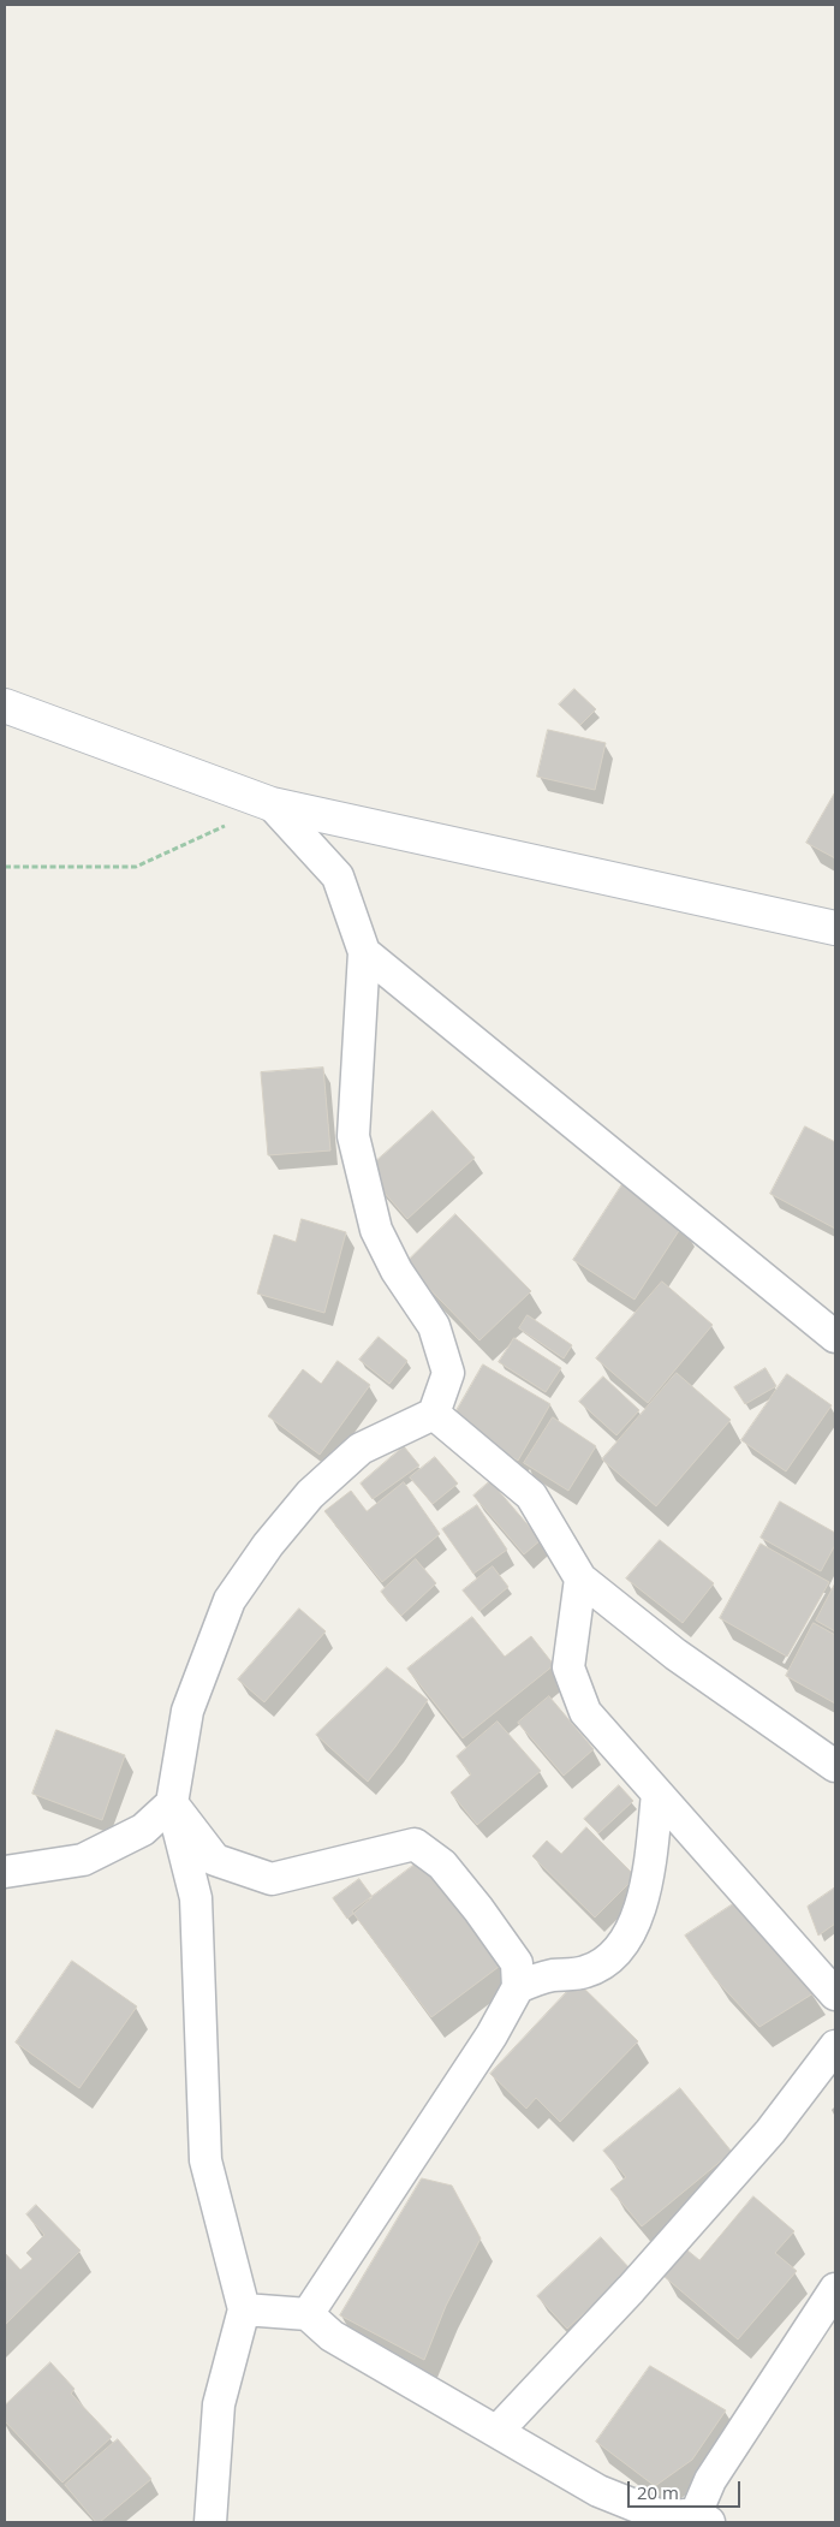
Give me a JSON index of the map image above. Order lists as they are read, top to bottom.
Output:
{
  "scale_bar": "20 m"
}
